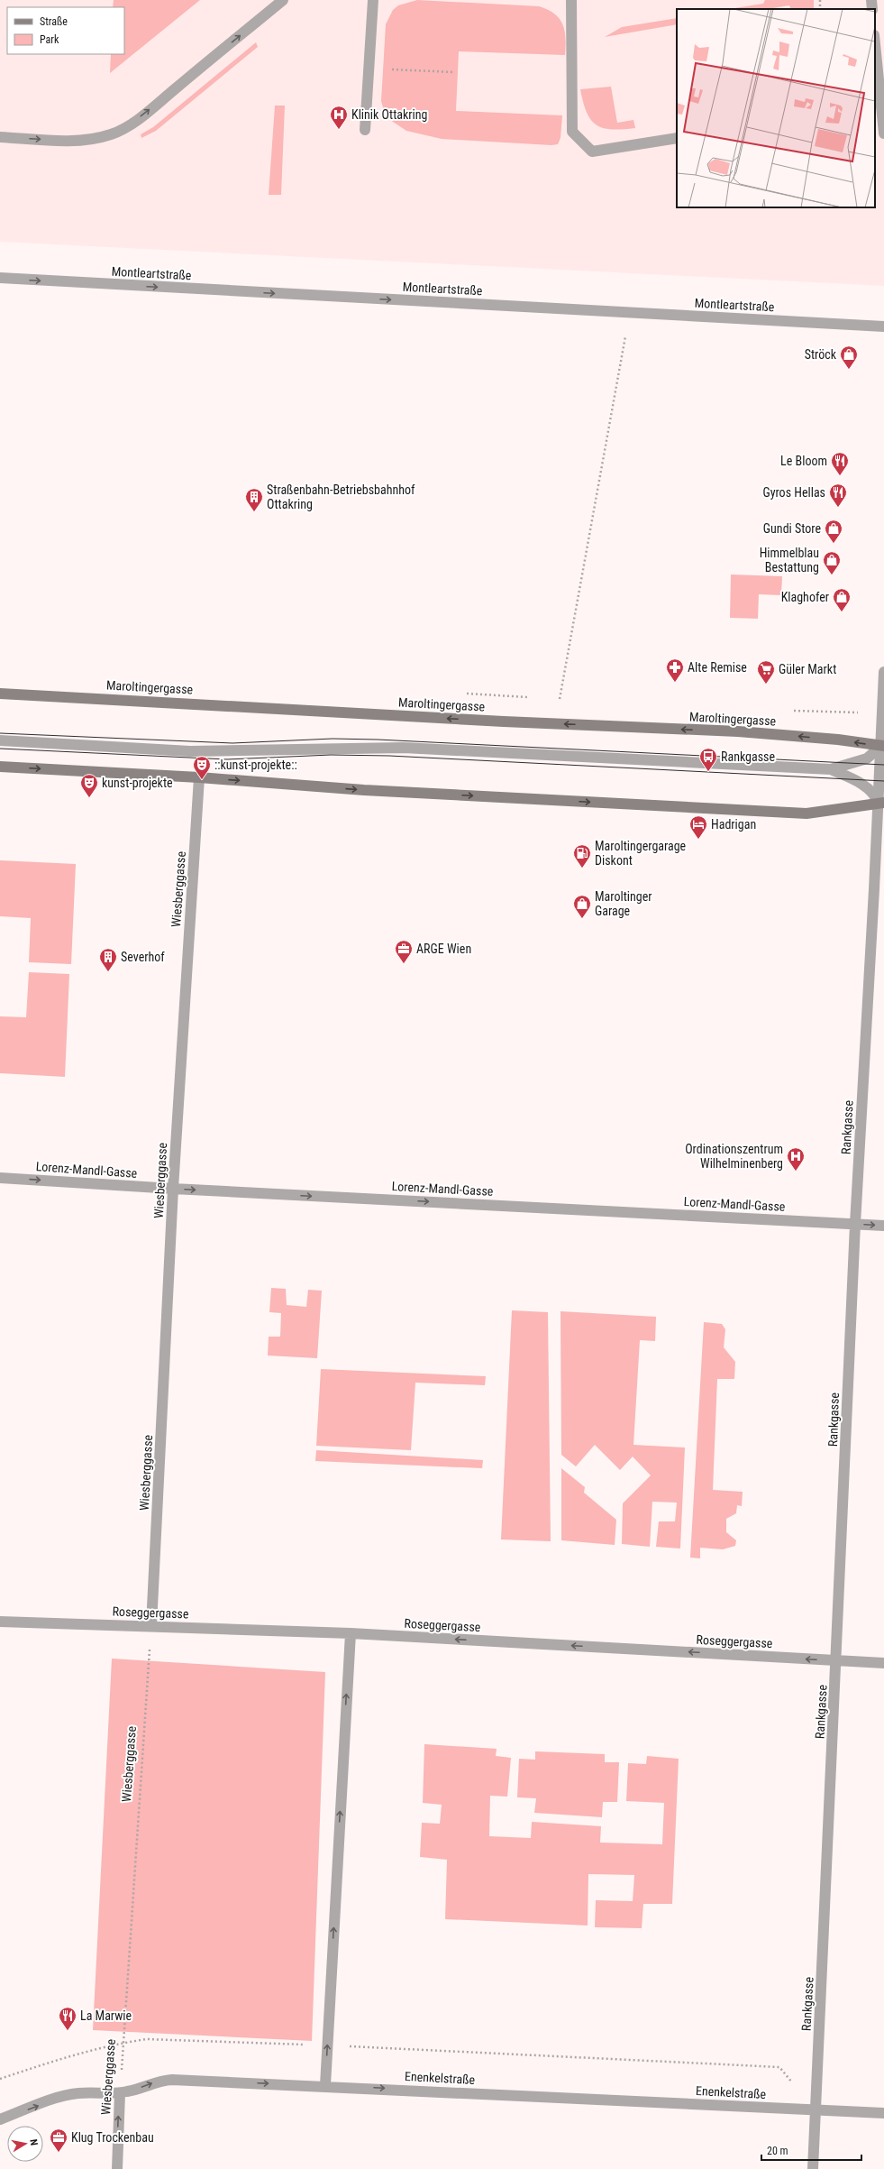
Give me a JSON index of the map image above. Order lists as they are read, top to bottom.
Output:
{
  "streets": {
    "main road": ["Maroltingergasse"],
    "street": [
      "Montleartstraße",
      "Wiesberggasse",
      "Rankgasse",
      "Lorenz-Mandl-Gasse",
      "Roseggergasse",
      "Enenkelstraße"
    ]
  },
  "crossings": [
    ["Maroltingergasse", "Rankgasse"],
    ["Wiesberggasse", "Lorenz-Mandl-Gasse"],
    ["Wiesberggasse", "Roseggergasse"],
    ["Wiesberggasse", "Enenkelstraße"],
    ["Rankgasse", "Lorenz-Mandl-Gasse"],
    ["Rankgasse", "Roseggergasse"],
    ["Rankgasse", "Enenkelstraße"]
  ],
  "one_way": [
    "Montleartstraße",
    "Lorenz-Mandl-Gasse",
    "Roseggergasse",
    "Enenkelstraße"
  ],
  "places": {
    "hospital": ["Klinik Ottakring", "Ordinationszentrum Wilhelminenberg"],
    "shop": [
      "Ströck",
      "Gundi Store",
      "Himmelblau Bestattung",
      "Klaghofer",
      "Maroltinger Garage"
    ],
    "restaurant": ["Le Bloom", "Gyros Hellas", "La Marwie"],
    "building": ["Straßenbahn-Betriebsbahnhof Ottakring", "Severhof"],
    "pharmacy": ["Alte Remise"],
    "supermarket": ["Güler Markt"],
    "bus stop": ["Rankgasse"],
    "theatre": ["::kunst-projekte::", "kunst-projekte"],
    "hotel": ["Hadrigan"],
    "fuel station": ["Maroltingergarage Diskont"],
    "office": ["ARGE Wien", "Klug Trockenbau"]
  },
  "legend": ["Straße", "Park"],
  "scale_bar": "20 m",
  "north": "right"
}
